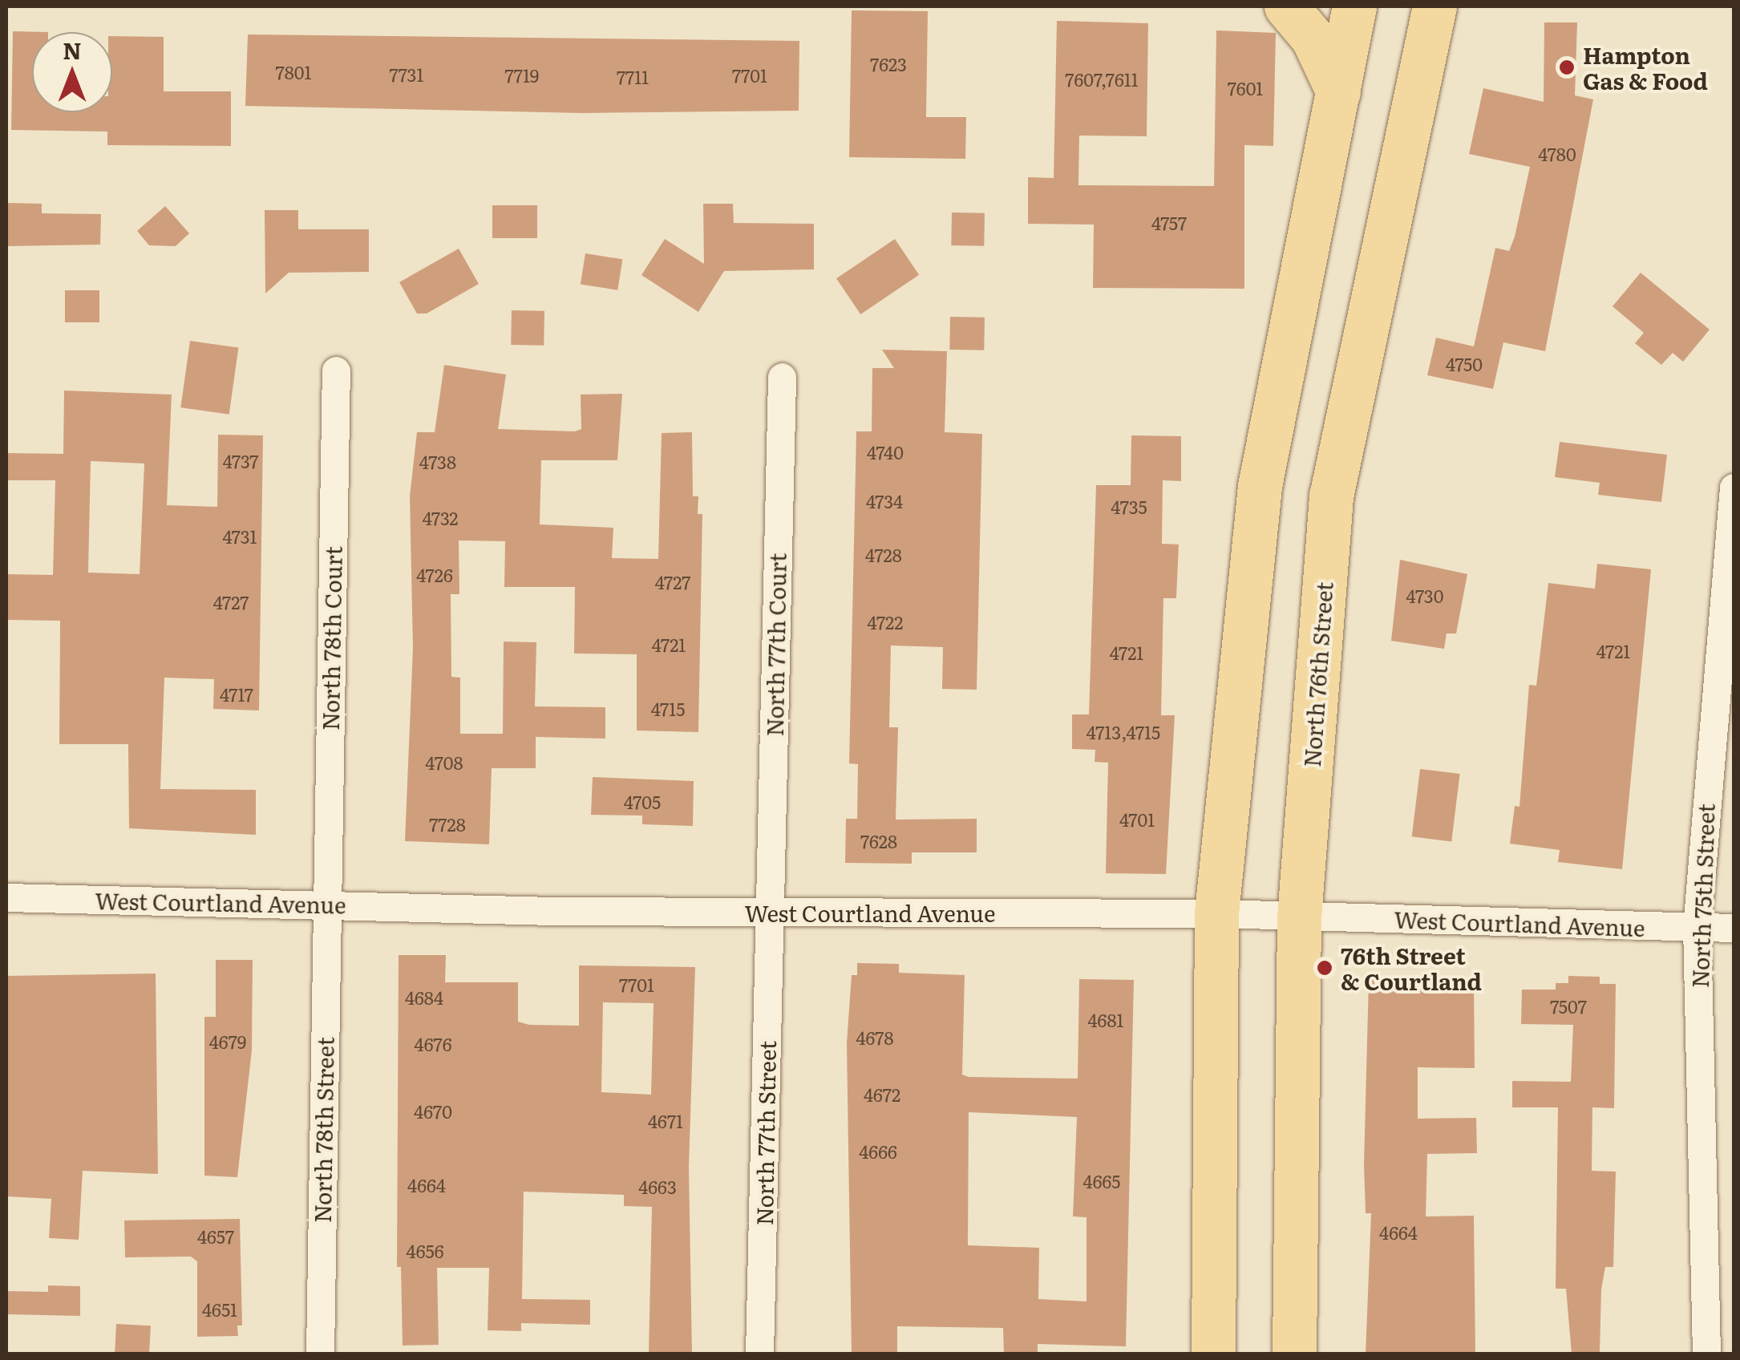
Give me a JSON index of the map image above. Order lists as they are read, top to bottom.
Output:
{
  "streets": {
    "main road": ["North 76th Street"],
    "street": [
      "North 78th Court",
      "North 77th Court",
      "North 75th Street",
      "West Courtland Avenue",
      "North 78th Street",
      "North 77th Street"
    ]
  },
  "crossings": [
    ["North 78th Court", "West Courtland Avenue"],
    ["North 78th Court", "North 78th Street"],
    ["North 77th Court", "West Courtland Avenue"],
    ["North 77th Court", "North 77th Street"],
    ["North 76th Street", "West Courtland Avenue"],
    ["North 75th Street", "West Courtland Avenue"],
    ["West Courtland Avenue", "North 78th Street"],
    ["West Courtland Avenue", "North 77th Street"]
  ],
  "places": ["Hampton Gas & Food", "76th Street & Courtland"],
  "house_numbers": [
    "7623",
    "7801",
    "7731",
    "7719",
    "7701",
    "7711",
    "7607,7611",
    "7601",
    "4780",
    "4757",
    "4750",
    "4740",
    "4737",
    "4738",
    "4734",
    "4735",
    "4732",
    "4731",
    "4728",
    "4726",
    "4727",
    "4730",
    "4727",
    "4722",
    "4721",
    "4721",
    "4721",
    "4717",
    "4715",
    "4713,4715",
    "4708",
    "4705",
    "4701",
    "7728",
    "7628",
    "7701",
    "4684",
    "7507",
    "4681",
    "4678",
    "4679",
    "4676",
    "4672",
    "4670",
    "4671",
    "4666",
    "4665",
    "4664",
    "4663",
    "4664",
    "4657",
    "4656",
    "4651"
  ],
  "north": "top"
}
